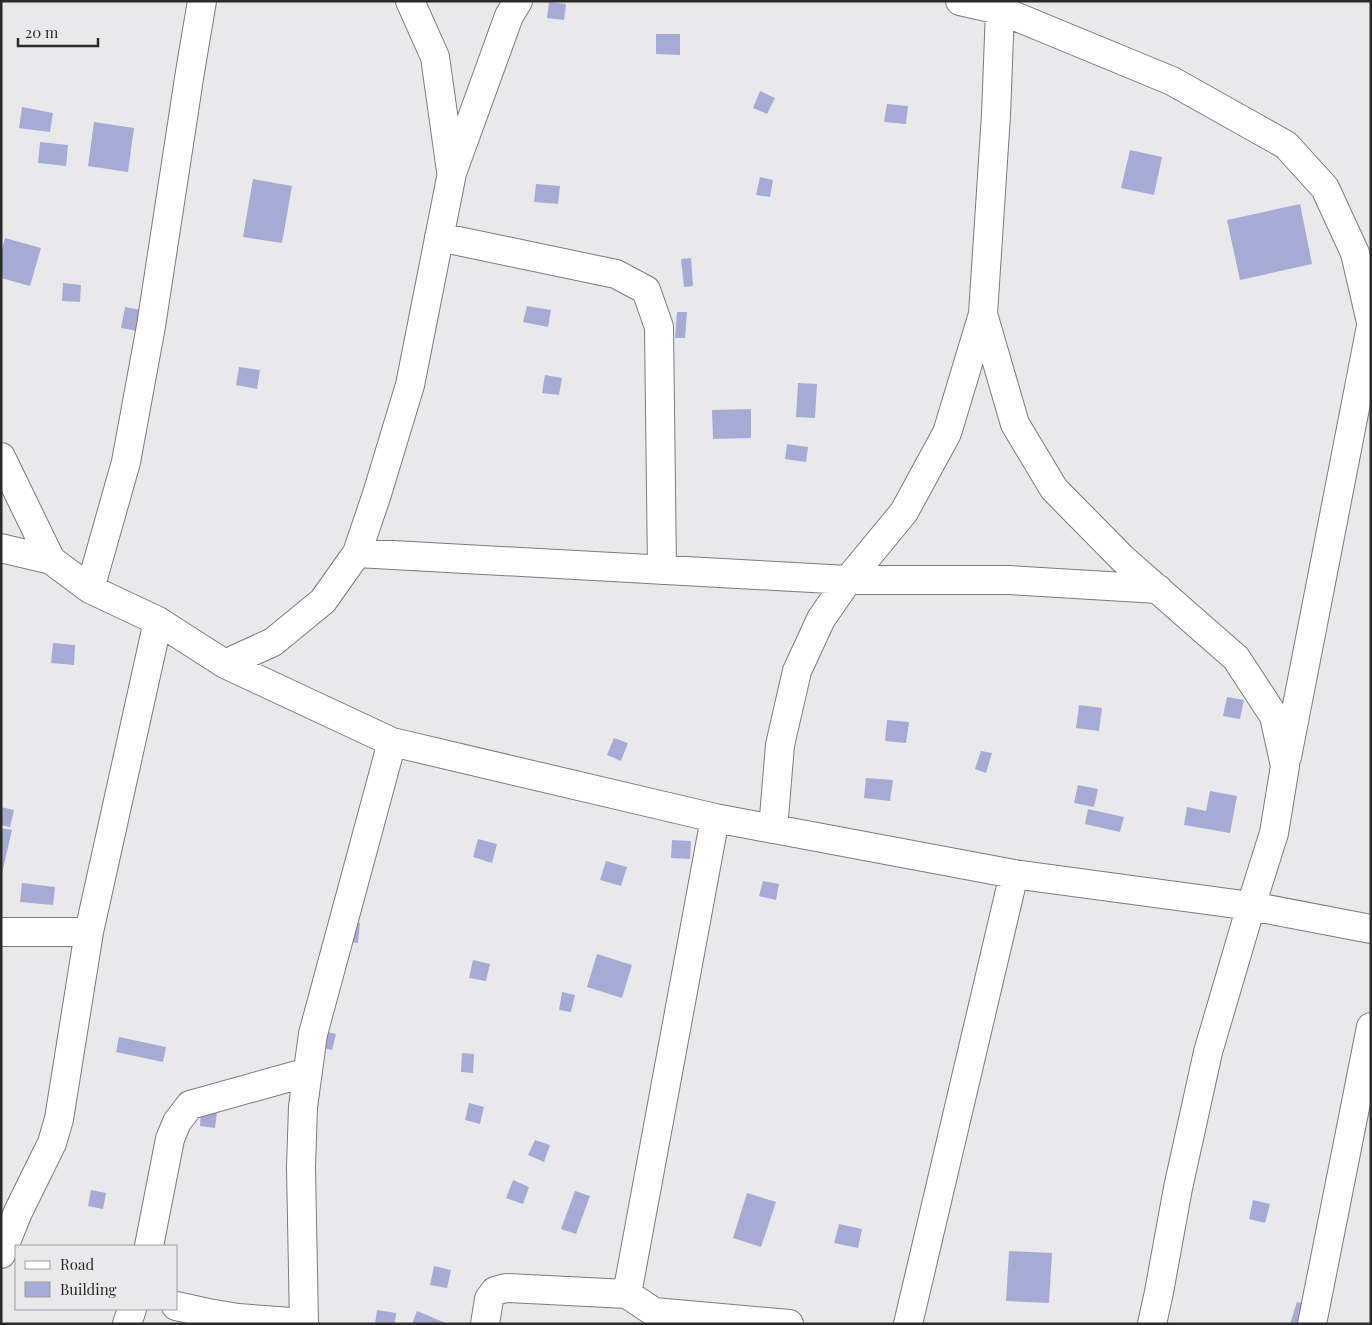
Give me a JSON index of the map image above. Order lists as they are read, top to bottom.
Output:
{
  "legend": ["Road", "Building"],
  "scale_bar": "20 m"
}
